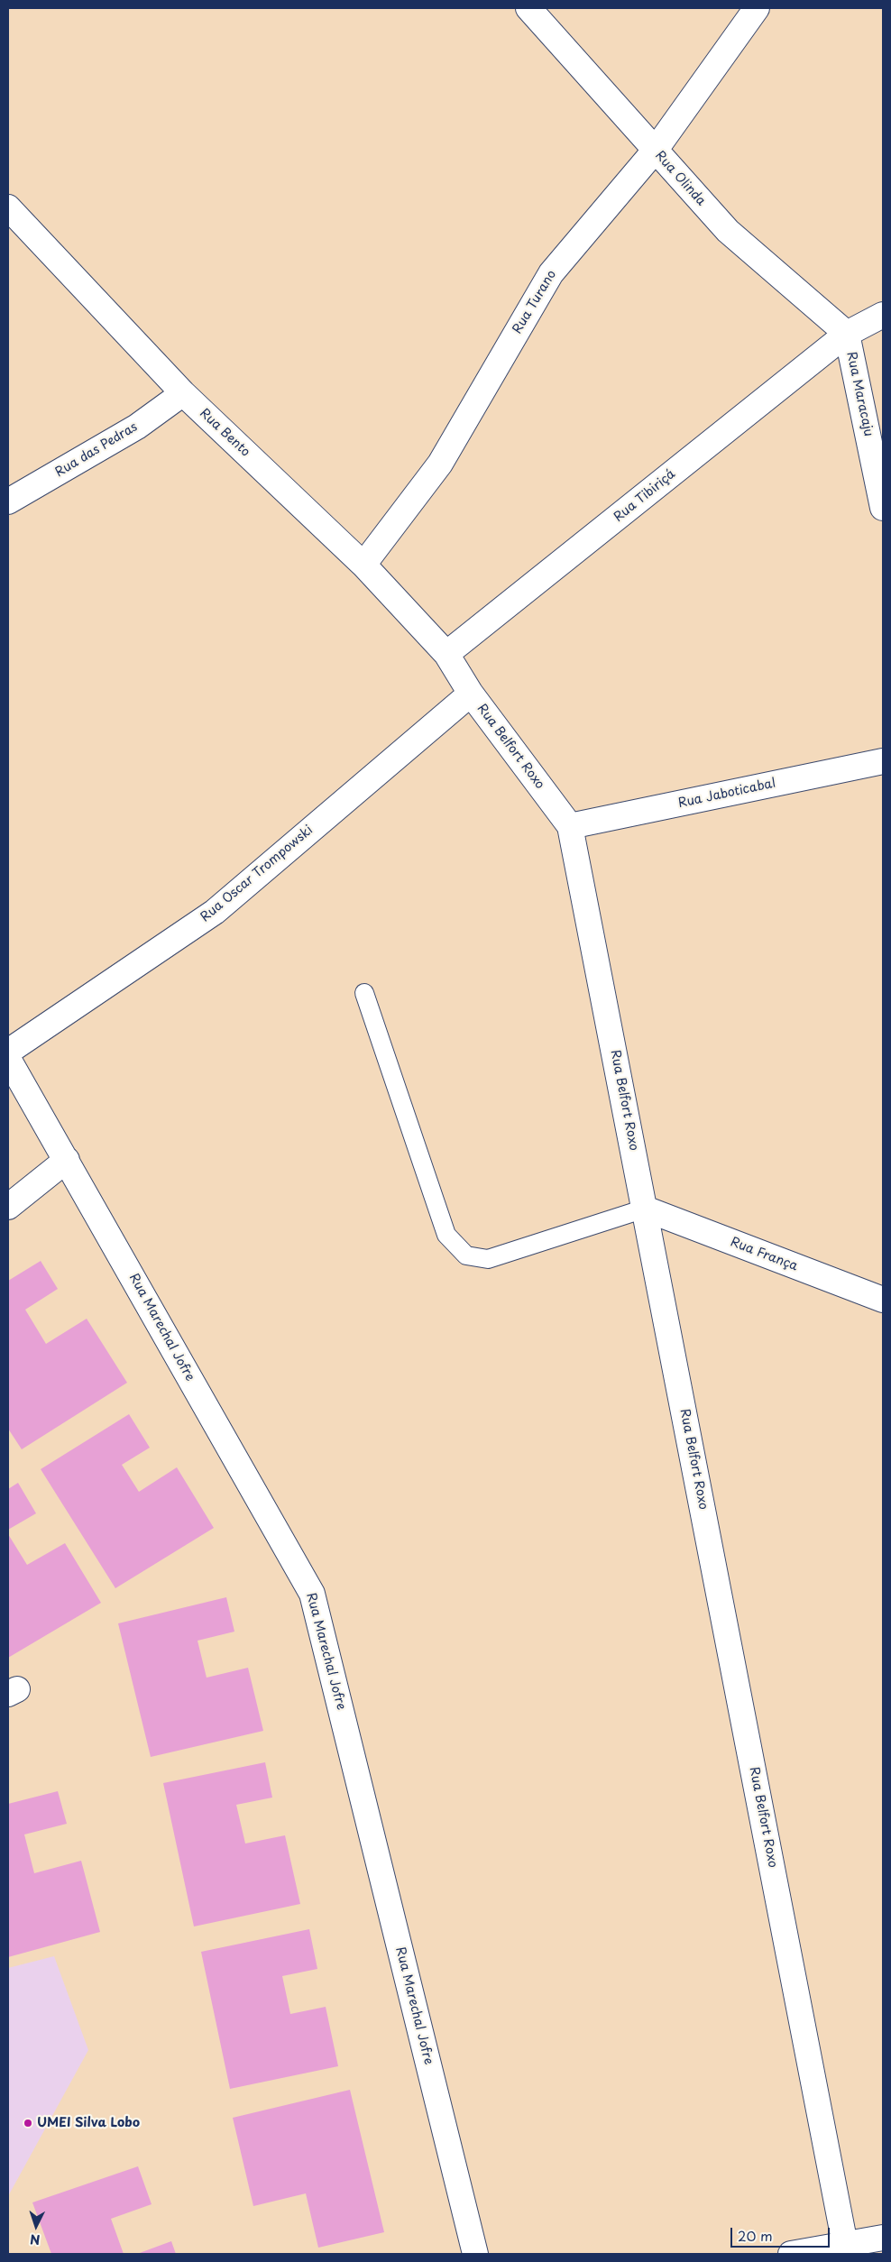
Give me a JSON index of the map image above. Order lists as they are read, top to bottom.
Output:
{
  "streets": {
    "street": [
      "Rua Olinda",
      "Rua Turano",
      "Rua Maracaju",
      "Rua Bento",
      "Rua das Pedras",
      "Rua Tibiriçá",
      "Rua Belfort Roxo",
      "Rua Jaboticabal",
      "Rua Oscar Trompowski",
      "Rua França",
      "Rua Marechal Jofre"
    ]
  },
  "crossings": [
    ["Rua Olinda", "Rua Turano"],
    ["Rua Olinda", "Rua Maracaju"],
    ["Rua Olinda", "Rua Tibiriçá"],
    ["Rua Turano", "Rua Bento"],
    ["Rua Maracaju", "Rua Tibiriçá"],
    ["Rua Bento", "Rua das Pedras"],
    ["Rua Bento", "Rua Tibiriçá"],
    ["Rua Belfort Roxo", "Rua Jaboticabal"],
    ["Rua Belfort Roxo", "Rua Oscar Trompowski"],
    ["Rua Belfort Roxo", "Rua França"]
  ],
  "places": ["UMEI Silva Lobo"],
  "scale_bar": "20 m",
  "north": "bottom"
}
